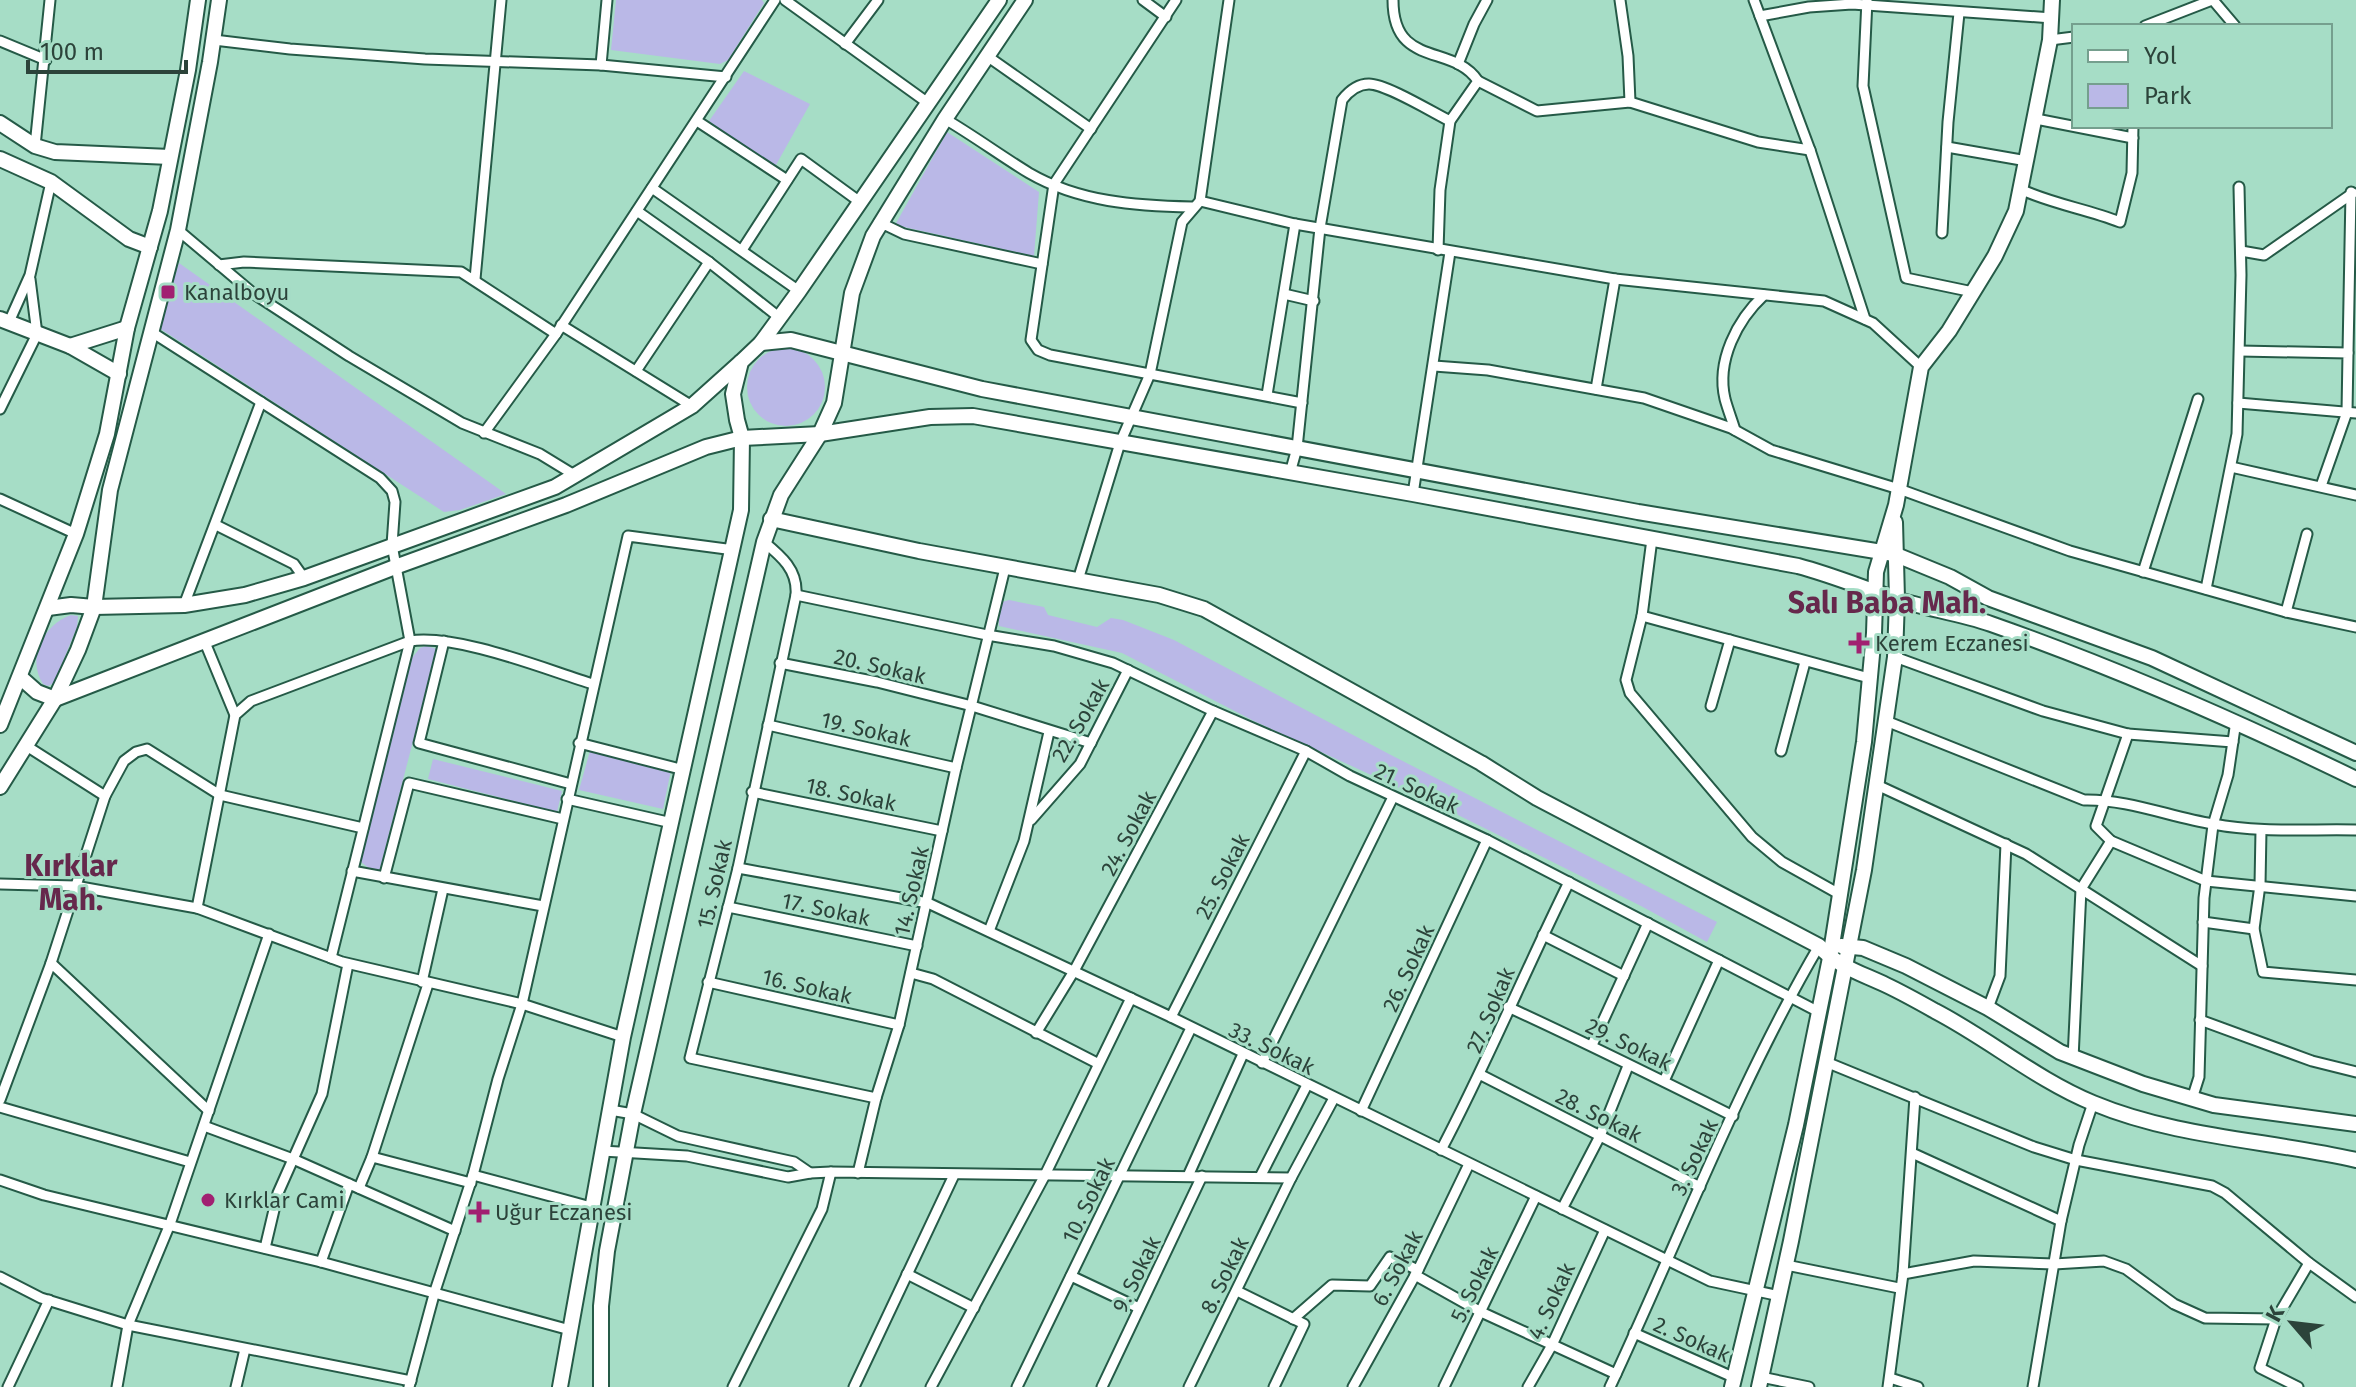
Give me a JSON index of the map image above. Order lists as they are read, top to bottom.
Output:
{
  "streets": {
    "street": [
      "20. Sokak",
      "22. Sokak",
      "19. Sokak",
      "21. Sokak",
      "18. Sokak",
      "24. Sokak",
      "25. Sokak",
      "15. Sokak",
      "14. Sokak",
      "17. Sokak",
      "26. Sokak",
      "16. Sokak",
      "27. Sokak",
      "29. Sokak",
      "33. Sokak",
      "28. Sokak",
      "3. Sokak",
      "10. Sokak",
      "6. Sokak",
      "9. Sokak",
      "8. Sokak",
      "5. Sokak",
      "4. Sokak",
      "2. Sokak"
    ]
  },
  "crossings": [
    ["20. Sokak", "22. Sokak"],
    ["20. Sokak", "15. Sokak"],
    ["20. Sokak", "14. Sokak"],
    ["22. Sokak", "21. Sokak"],
    ["19. Sokak", "15. Sokak"],
    ["19. Sokak", "14. Sokak"],
    ["21. Sokak", "24. Sokak"],
    ["21. Sokak", "25. Sokak"],
    ["21. Sokak", "15. Sokak"],
    ["21. Sokak", "14. Sokak"],
    ["21. Sokak", "26. Sokak"],
    ["21. Sokak", "27. Sokak"],
    ["21. Sokak", "3. Sokak"],
    ["18. Sokak", "15. Sokak"],
    ["18. Sokak", "14. Sokak"],
    ["24. Sokak", "33. Sokak"],
    ["25. Sokak", "33. Sokak"],
    ["15. Sokak", "14. Sokak"],
    ["15. Sokak", "17. Sokak"],
    ["15. Sokak", "16. Sokak"],
    ["15. Sokak", "33. Sokak"],
    ["14. Sokak", "17. Sokak"],
    ["14. Sokak", "16. Sokak"],
    ["14. Sokak", "33. Sokak"],
    ["26. Sokak", "33. Sokak"],
    ["27. Sokak", "29. Sokak"],
    ["27. Sokak", "33. Sokak"],
    ["27. Sokak", "28. Sokak"],
    ["29. Sokak", "3. Sokak"],
    ["33. Sokak", "3. Sokak"],
    ["33. Sokak", "10. Sokak"],
    ["33. Sokak", "6. Sokak"],
    ["33. Sokak", "8. Sokak"],
    ["33. Sokak", "5. Sokak"],
    ["33. Sokak", "4. Sokak"],
    ["28. Sokak", "3. Sokak"],
    ["3. Sokak", "2. Sokak"]
  ],
  "districts": ["Salı Baba Mah.", "Kırklar Mah."],
  "places": {
    "transit": ["Kanalboyu"],
    "health": ["Kerem Eczanesi", "Uğur Eczanesi"],
    "other": ["Kırklar Cami"]
  },
  "legend": ["Yol", "Park"],
  "scale_bar": "100 m",
  "north": "top left"
}
